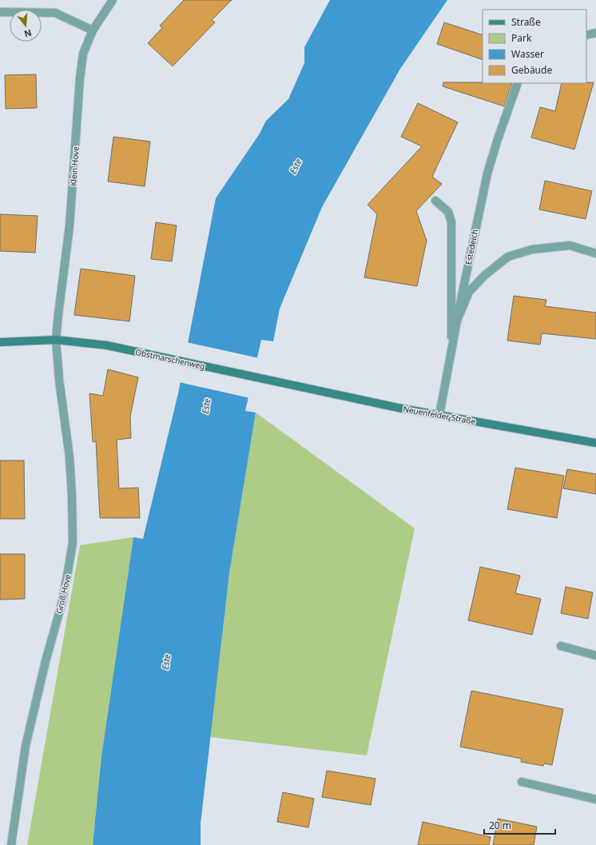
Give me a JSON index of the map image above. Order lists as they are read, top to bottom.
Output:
{
  "streets": {
    "main road": ["Obstmarschenweg", "Neuenfelder Straße"],
    "street": ["Klein Hove", "Estedeich", "Groß Hove"]
  },
  "crossings": [
    ["Klein Hove", "Obstmarschenweg"],
    ["Klein Hove", "Groß Hove"],
    ["Estedeich", "Neuenfelder Straße"],
    ["Obstmarschenweg", "Neuenfelder Straße"],
    ["Obstmarschenweg", "Groß Hove"]
  ],
  "water": ["Este"],
  "legend": [
    "Straße",
    "Park",
    "Wasser",
    "Gebäude"
  ],
  "scale_bar": "20 m",
  "north": "bottom"
}
